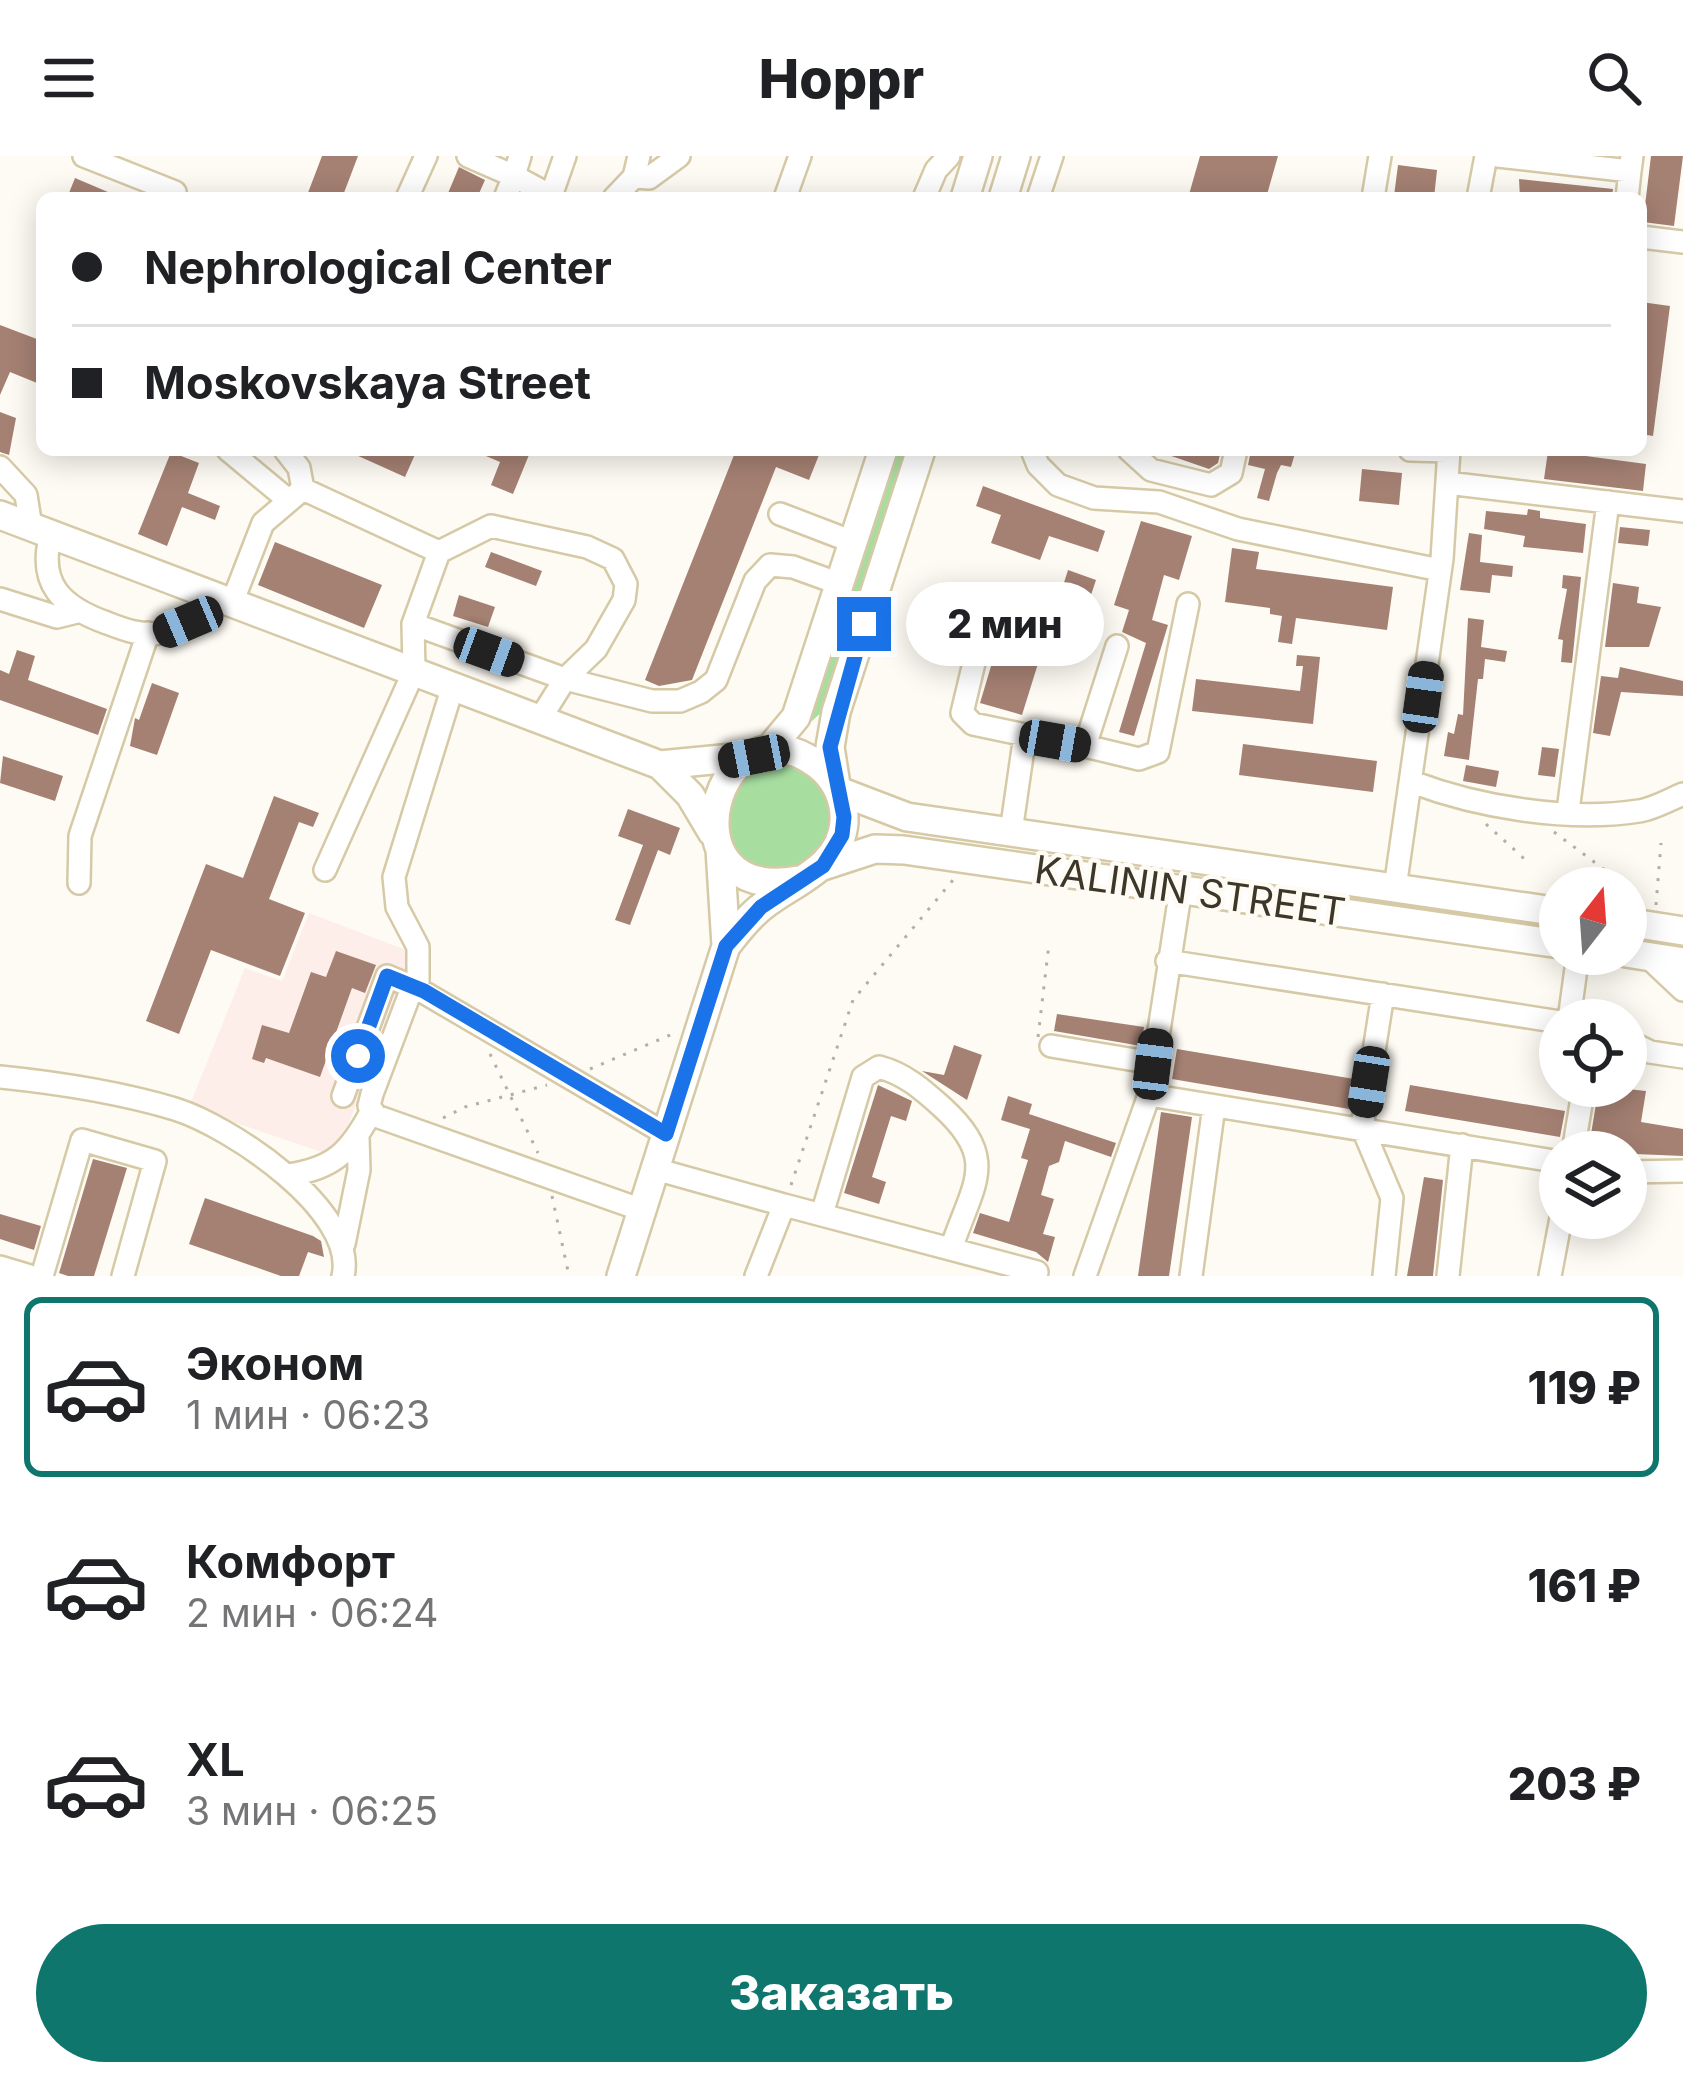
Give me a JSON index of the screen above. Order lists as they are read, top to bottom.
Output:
{
  "streets": {
    "main road": ["KALININ STREET"]
  },
  "north": "top",
  "page": {
    "header": "Hoppr",
    "banner": ["Nephrological Center", "Moskovskaya Street"],
    "bubble": "2 мин",
    "list": [
      {
        "name": "Эконом",
        "note": "1 мин · 06:23",
        "value": "119 ₽"
      },
      {
        "name": "Комфорт",
        "note": "2 мин · 06:24",
        "value": "161 ₽"
      },
      {
        "name": "XL",
        "note": "3 мин · 06:25",
        "value": "203 ₽"
      }
    ],
    "buttons": "Заказать"
  }
}
